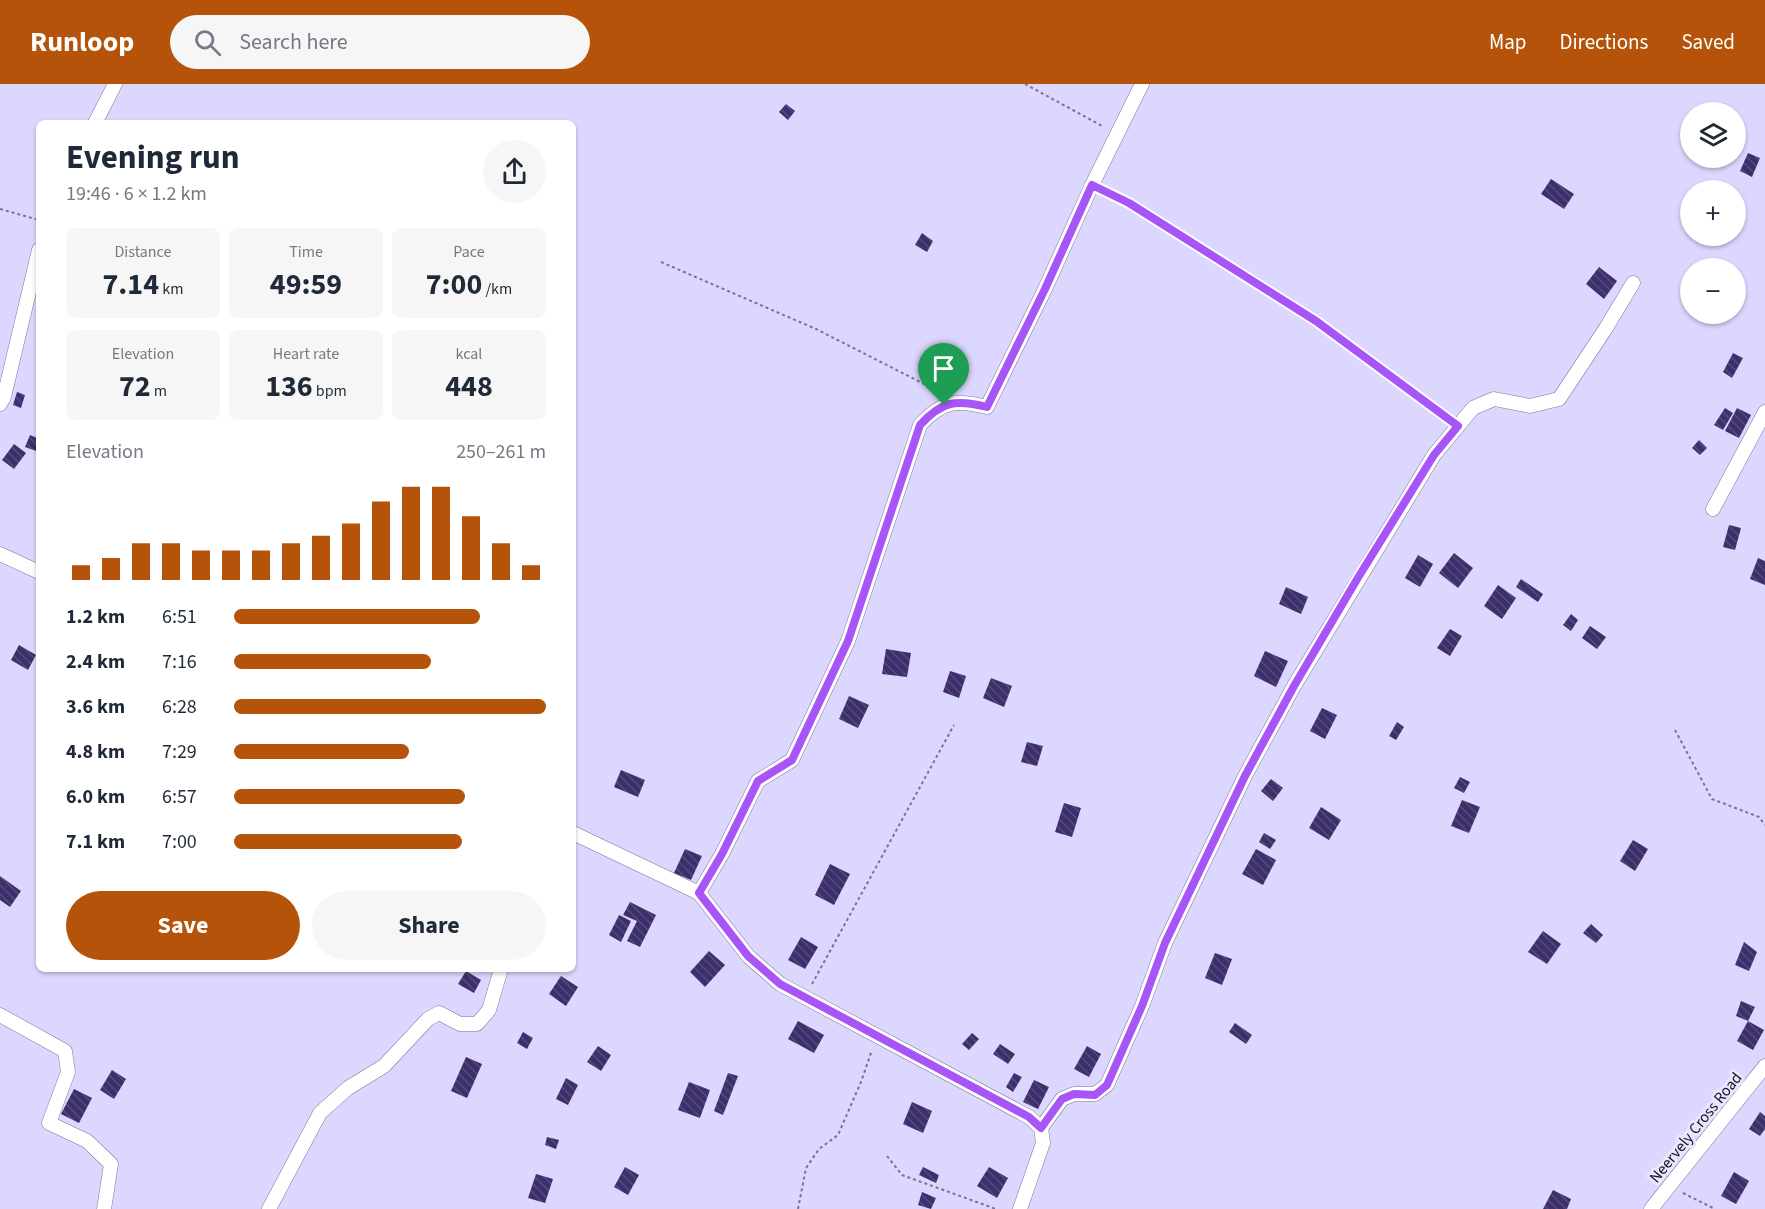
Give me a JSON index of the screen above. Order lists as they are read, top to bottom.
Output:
{
  "streets": {
    "street": ["Neervely Cross Road"]
  },
  "page": {
    "header": "Runloop",
    "search": "Search here",
    "nav": ["Map", "Directions", "Saved"],
    "map_buttons": ["+", "−"],
    "heading": ["Evening run", "19:46 · 6 × 1.2 km"],
    "stats": [
      ["Distance", "7.14 km"],
      ["Time", "49:59"],
      ["Pace", "7:00 /km"],
      ["Elevation", "72 m"],
      ["Heart rate", "136 bpm"],
      ["kcal", "448"]
    ],
    "chart": ["Elevation", "250–261 m"],
    "list": [
      {
        "name": "1.2 km",
        "note": "6:51"
      },
      {
        "name": "2.4 km",
        "note": "7:16"
      },
      {
        "name": "3.6 km",
        "note": "6:28"
      },
      {
        "name": "4.8 km",
        "note": "7:29"
      },
      {
        "name": "6.0 km",
        "note": "6:57"
      },
      {
        "name": "7.1 km",
        "note": "7:00"
      }
    ],
    "buttons": ["Save", "Share"]
  }
}
